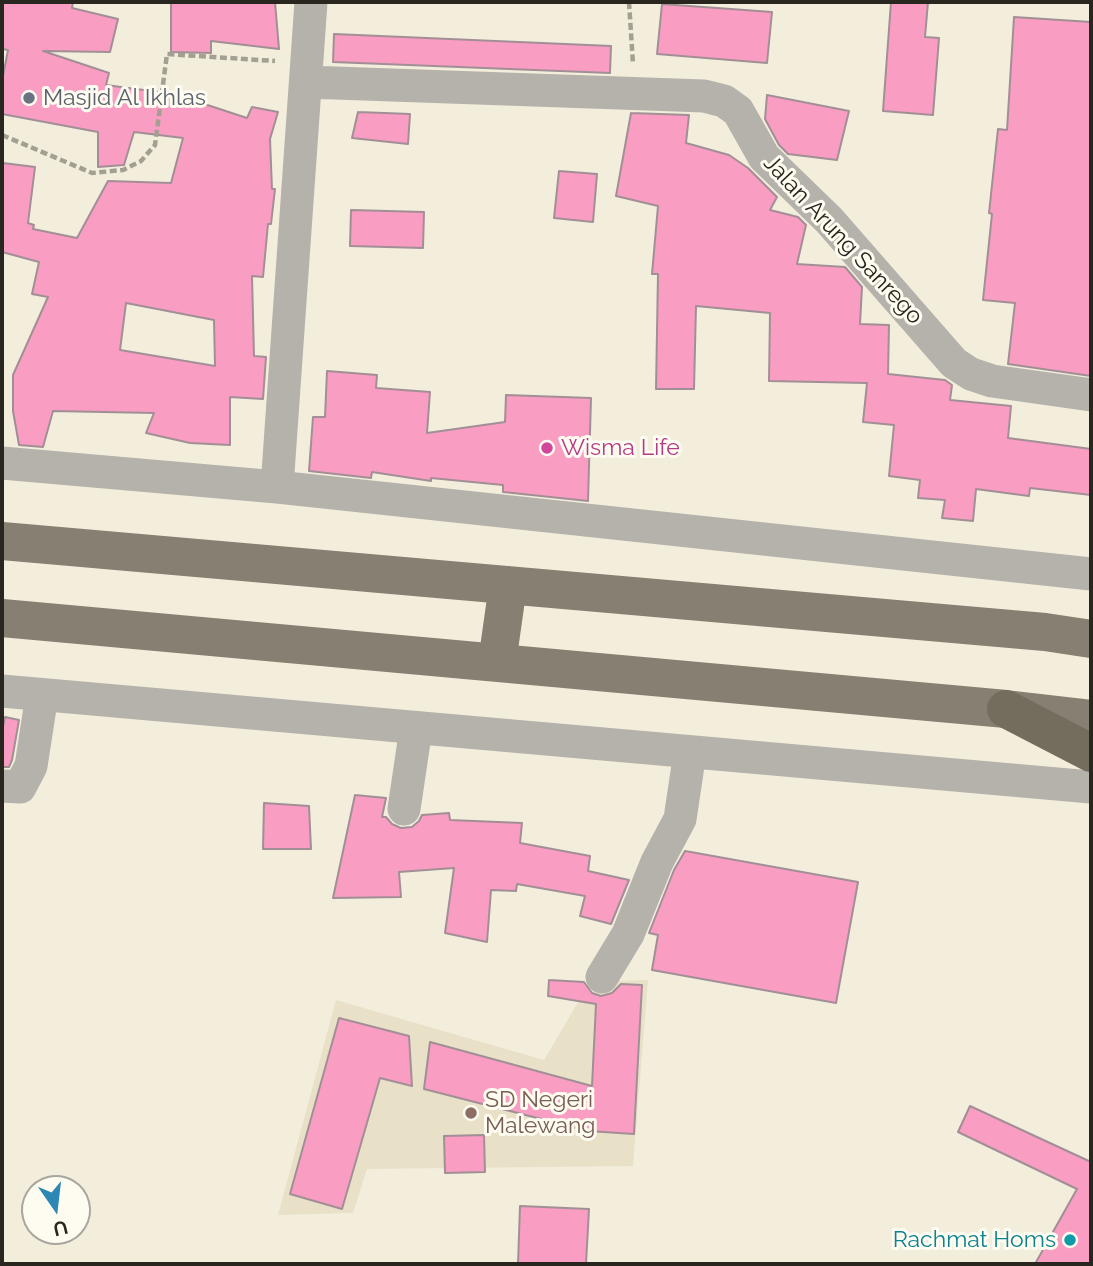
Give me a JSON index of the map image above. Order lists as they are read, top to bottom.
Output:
{
  "streets": {
    "street": ["Jalan Arung Sanrego"]
  },
  "places": [
    "Masjid Al Ikhlas",
    "Wisma Life",
    "SD Negeri Malewang",
    "Rachmat Homs"
  ],
  "north": "bottom"
}
